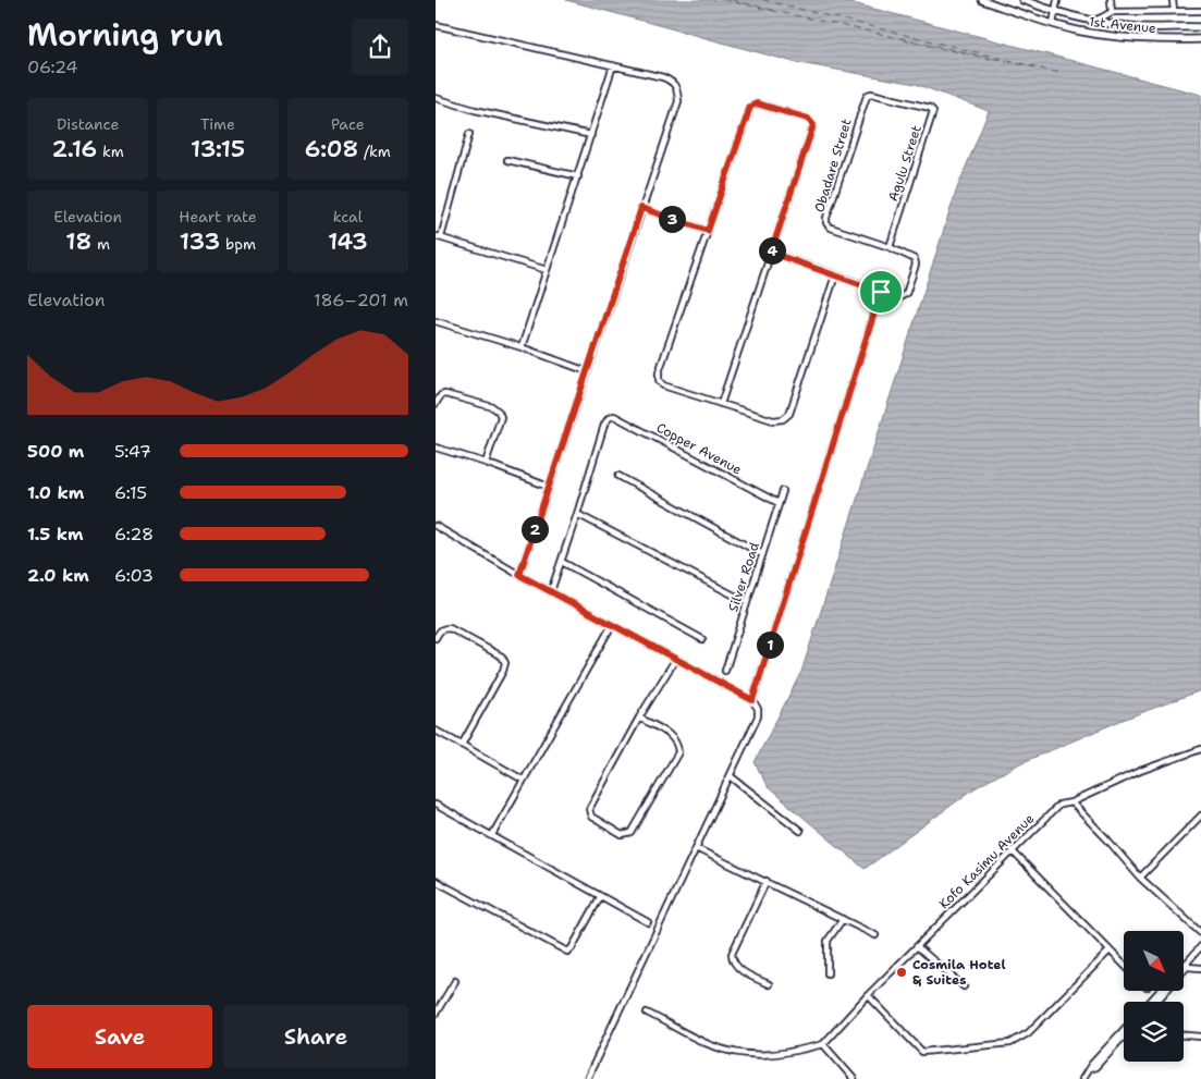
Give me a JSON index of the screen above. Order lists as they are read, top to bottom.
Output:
{
  "streets": {
    "main road": ["1st Avenue"],
    "street": [
      "Agulu Street",
      "Obadare Street",
      "Copper Avenue",
      "Silver Road",
      "Kofo Kasimu Avenue"
    ]
  },
  "crossings": [
    ["Agulu Street", "Obadare Street"],
    ["Copper Avenue", "Silver Road"]
  ],
  "places": ["Cosmila Hotel & Suites"],
  "north": "bottom right",
  "page": {
    "heading": ["Morning run", "06:24"],
    "stats": [
      ["Distance", "2.16 km"],
      ["Time", "13:15"],
      ["Pace", "6:08 /km"],
      ["Elevation", "18 m"],
      ["Heart rate", "133 bpm"],
      ["kcal", "143"]
    ],
    "pins": [
      "3",
      "4",
      "2",
      "1"
    ],
    "chart": ["Elevation", "186–201 m"],
    "list": [
      {
        "name": "500 m",
        "note": "5:47"
      },
      {
        "name": "1.0 km",
        "note": "6:15"
      },
      {
        "name": "1.5 km",
        "note": "6:28"
      },
      {
        "name": "2.0 km",
        "note": "6:03"
      }
    ],
    "buttons": ["Save", "Share"]
  }
}
